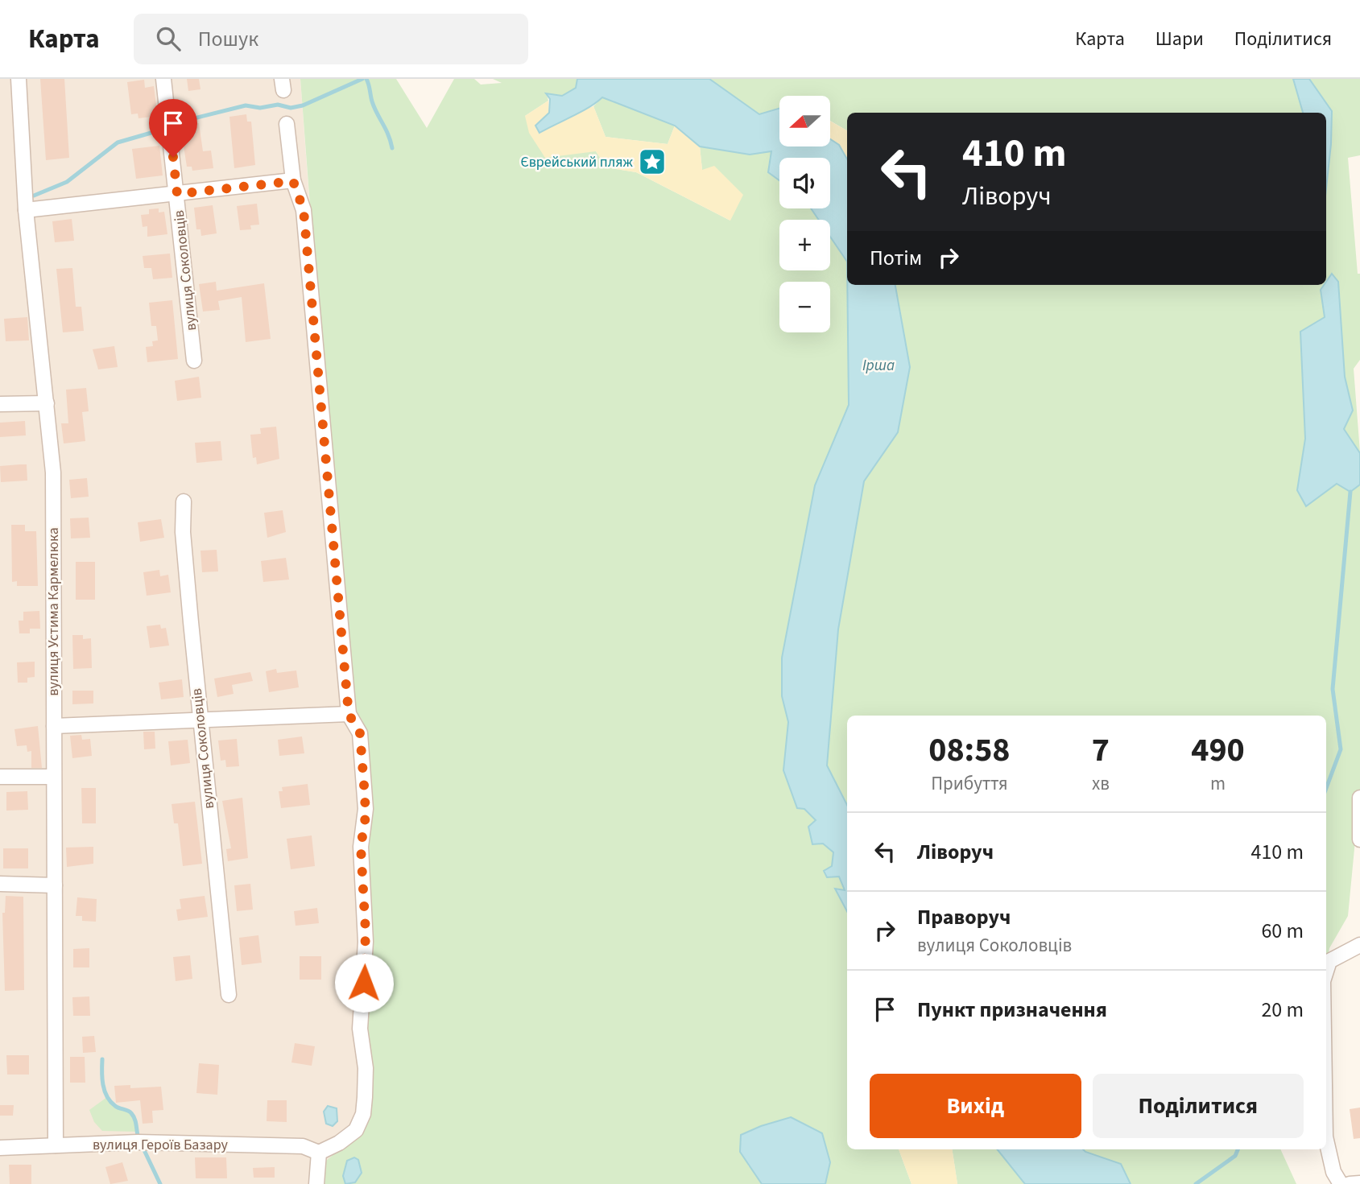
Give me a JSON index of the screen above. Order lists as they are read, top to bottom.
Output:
{
  "streets": {
    "street": ["вулиця Соколовців", "вулиця Устима Кармелюка", "вулиця Героїв Базару"]
  },
  "crossings": [
    ["вулиця Устима Кармелюка", "вулиця Героїв Базару"]
  ],
  "water": ["Ірша"],
  "places": {
    "place": ["Єврейський пляж"]
  },
  "north": "left",
  "page": {
    "header": "Карта",
    "search": "Пошук",
    "nav": ["Карта", "Шари", "Поділитися"],
    "map_buttons": ["+", "−"],
    "turn": ["410 m", "Ліворуч"],
    "then": "Потім",
    "eta": [
      "08:58",
      "Прибуття",
      "7",
      "хв",
      "490",
      "m"
    ],
    "list": [
      {
        "name": "Ліворуч",
        "value": "410 m"
      },
      {
        "name": "Праворуч",
        "note": "вулиця Соколовців",
        "value": "60 m"
      },
      {
        "name": "Пункт призначення",
        "value": "20 m"
      }
    ],
    "buttons": ["Вихід", "Поділитися"]
  }
}
